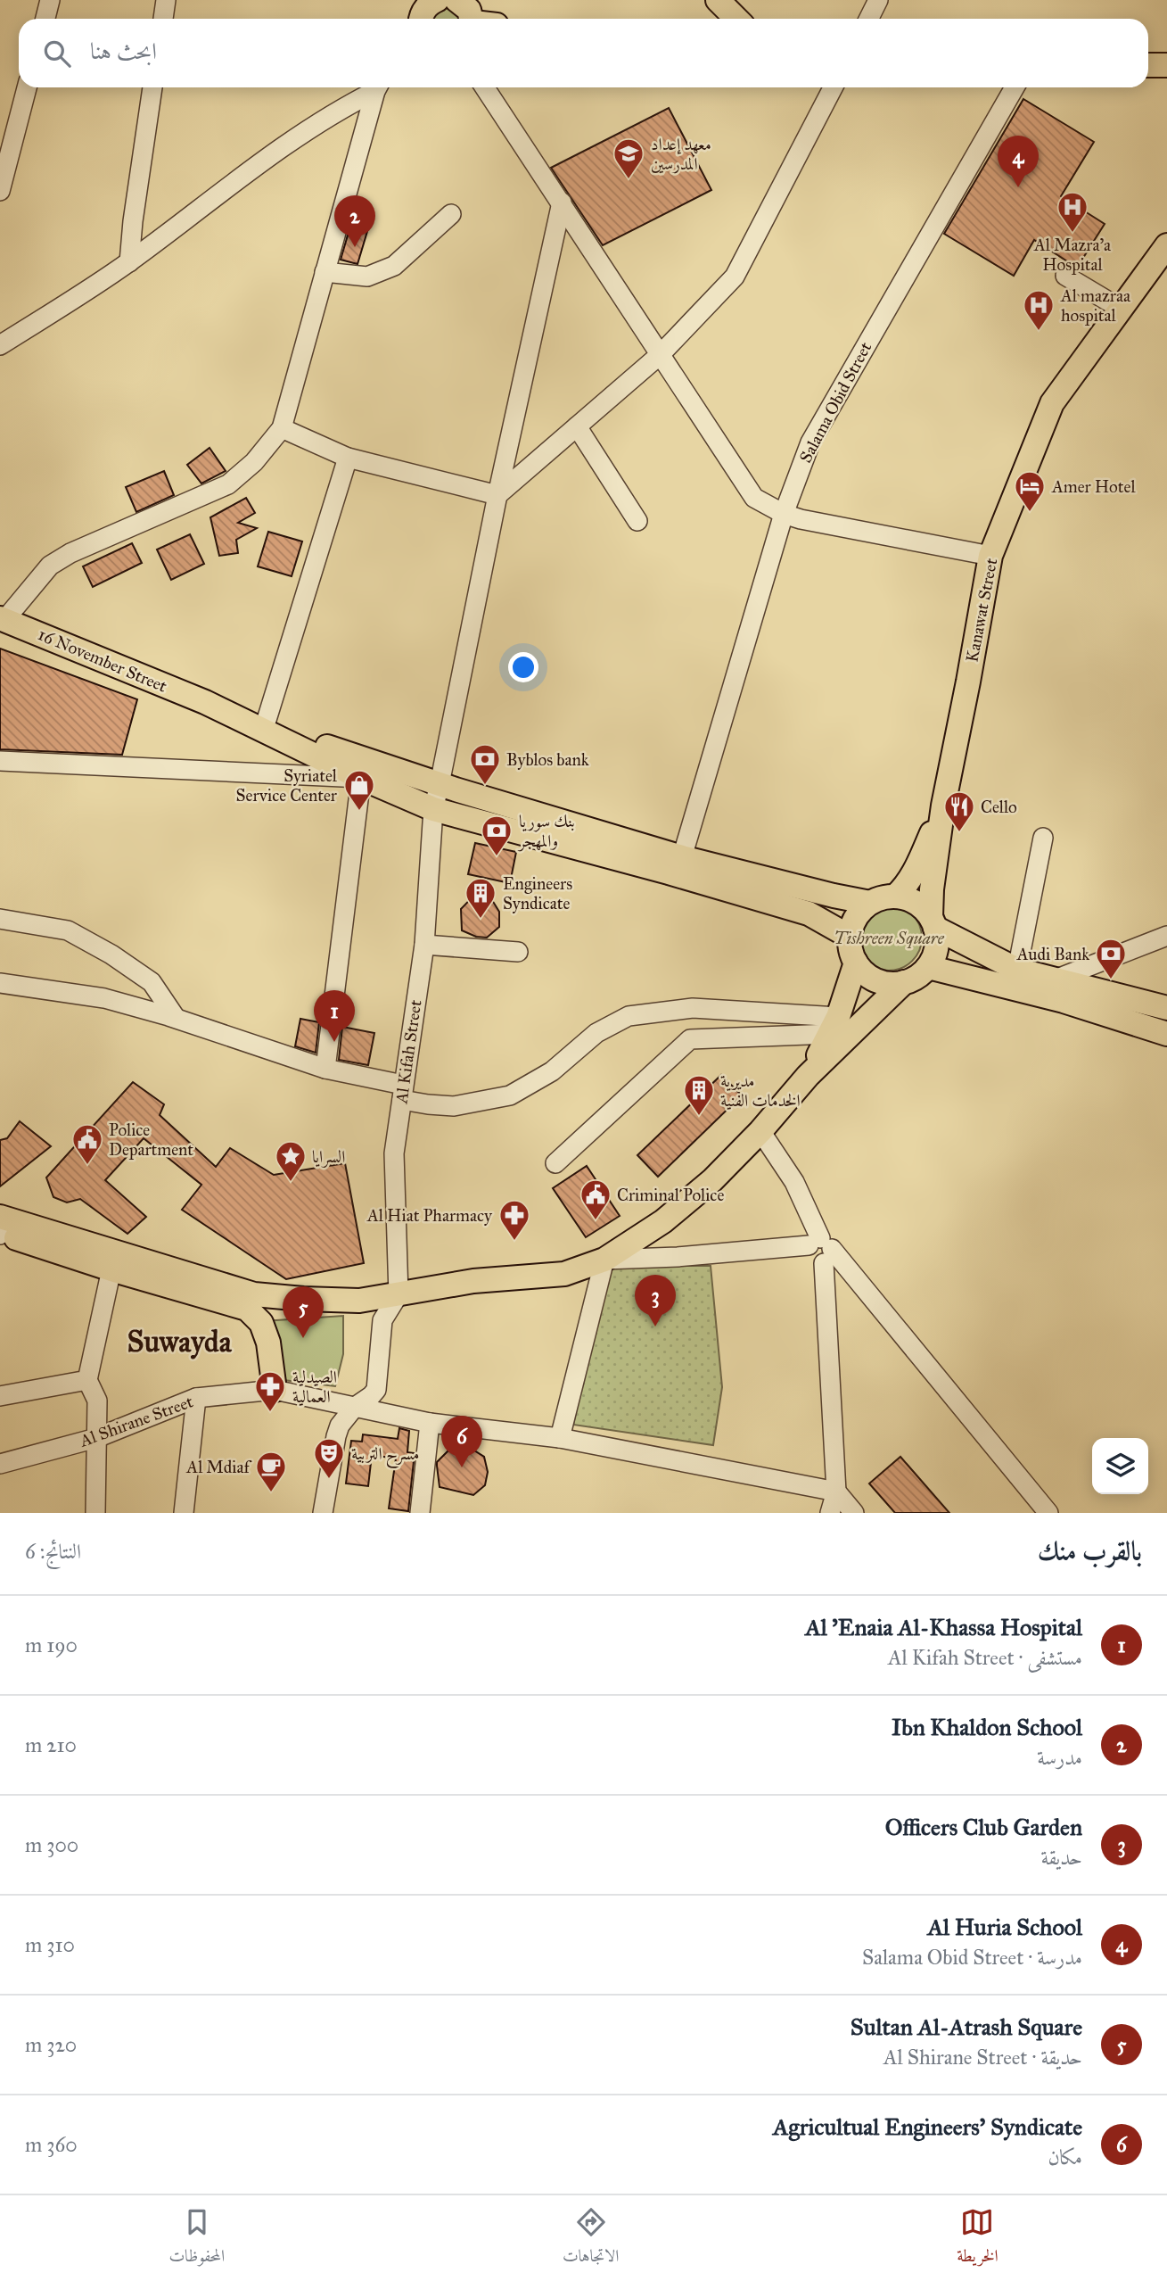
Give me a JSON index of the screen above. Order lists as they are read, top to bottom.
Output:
{
  "streets": {
    "main road": ["Kanawat Street", "16 November Street"],
    "street": ["Salama Obid Street", "Al Kifah Street", "Al Shirane Street"]
  },
  "districts": ["Suwayda"],
  "parks": ["Tishreen Square"],
  "places": {
    "school or university": ["معهد إعداد المدرسين"],
    "hospital": ["Al Mazra'a Hospital", "Al mazraa hospital"],
    "hotel": ["Amer Hotel"],
    "bank": ["Byblos bank", "بنك سوريا والمهجر", "Audi Bank"],
    "shop": ["Syriatel Service Center"],
    "restaurant": ["Cello"],
    "building": ["Engineers Syndicate", "مديرية الخدمات الفنية"],
    "public building": ["Police Department", "Criminal Police"],
    "place": ["السرايا"],
    "pharmacy": ["Al Hiat Pharmacy", "الصيدلية العمالية"],
    "theatre": ["مسرح التربية"],
    "cafe": ["Al Mdiaf"]
  },
  "page": {
    "search": "ابحث هنا",
    "pins": [
      "4",
      "2",
      "1",
      "3",
      "5",
      "6"
    ],
    "heading": ["بالقرب منك", "النتائج: 6"],
    "list": [
      {
        "mark": "1",
        "name": "Al 'Enaia Al-Khassa Hospital",
        "note": "مستشفى · Al Kifah Street",
        "value": "190 m"
      },
      {
        "mark": "2",
        "name": "Ibn Khaldon School",
        "note": "مدرسة",
        "value": "210 m"
      },
      {
        "mark": "3",
        "name": "Officers Club Garden",
        "note": "حديقة",
        "value": "300 m"
      },
      {
        "mark": "4",
        "name": "Al Huria School",
        "note": "مدرسة · Salama Obid Street",
        "value": "310 m"
      },
      {
        "mark": "5",
        "name": "Sultan Al-Atrash Square",
        "note": "حديقة · Al Shirane Street",
        "value": "320 m"
      },
      {
        "mark": "6",
        "name": "Agricultual Engineers' Syndicate",
        "note": "مكان",
        "value": "360 m"
      }
    ],
    "nav": ["الخريطة", "الاتجاهات", "المحفوظات"]
  }
}
